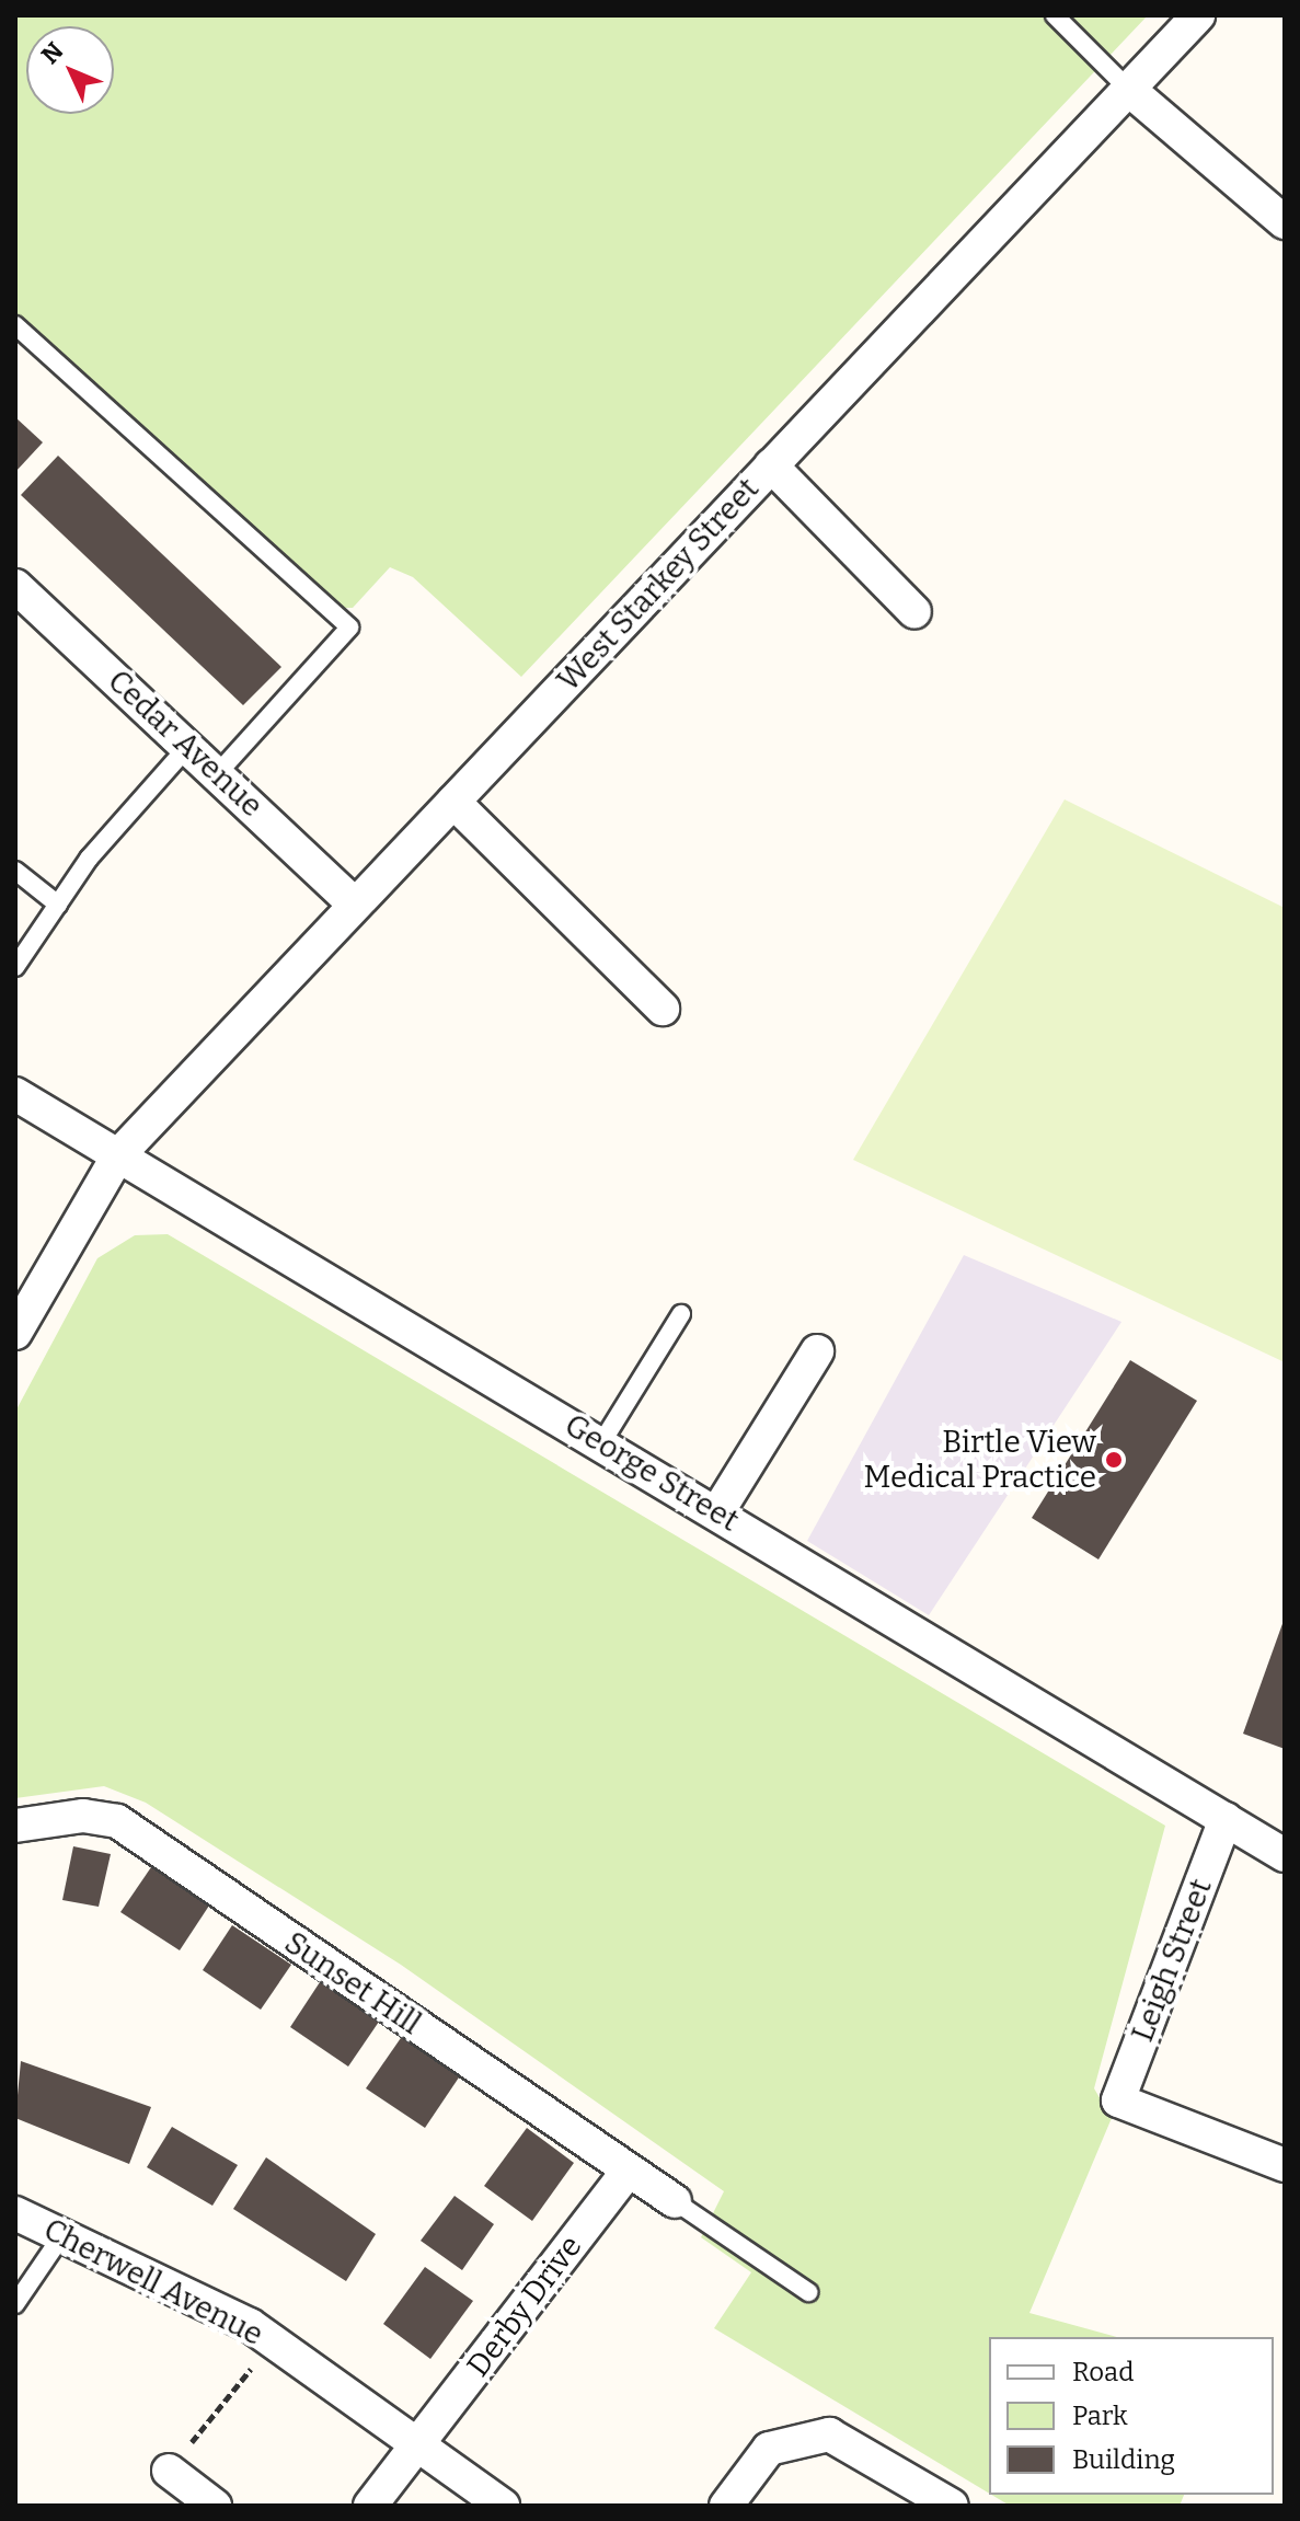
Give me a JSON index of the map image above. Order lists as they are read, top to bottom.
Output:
{
  "streets": {
    "street": [
      "West Starkey Street",
      "Cedar Avenue",
      "George Street",
      "Leigh Street",
      "Sunset Hill",
      "Cherwell Avenue",
      "Derby Drive"
    ]
  },
  "crossings": [
    ["West Starkey Street", "Cedar Avenue"],
    ["West Starkey Street", "George Street"],
    ["George Street", "Leigh Street"],
    ["Sunset Hill", "Derby Drive"],
    ["Cherwell Avenue", "Derby Drive"]
  ],
  "places": ["Birtle View Medical Practice"],
  "legend": ["Road", "Park", "Building"],
  "north": "top left"
}
